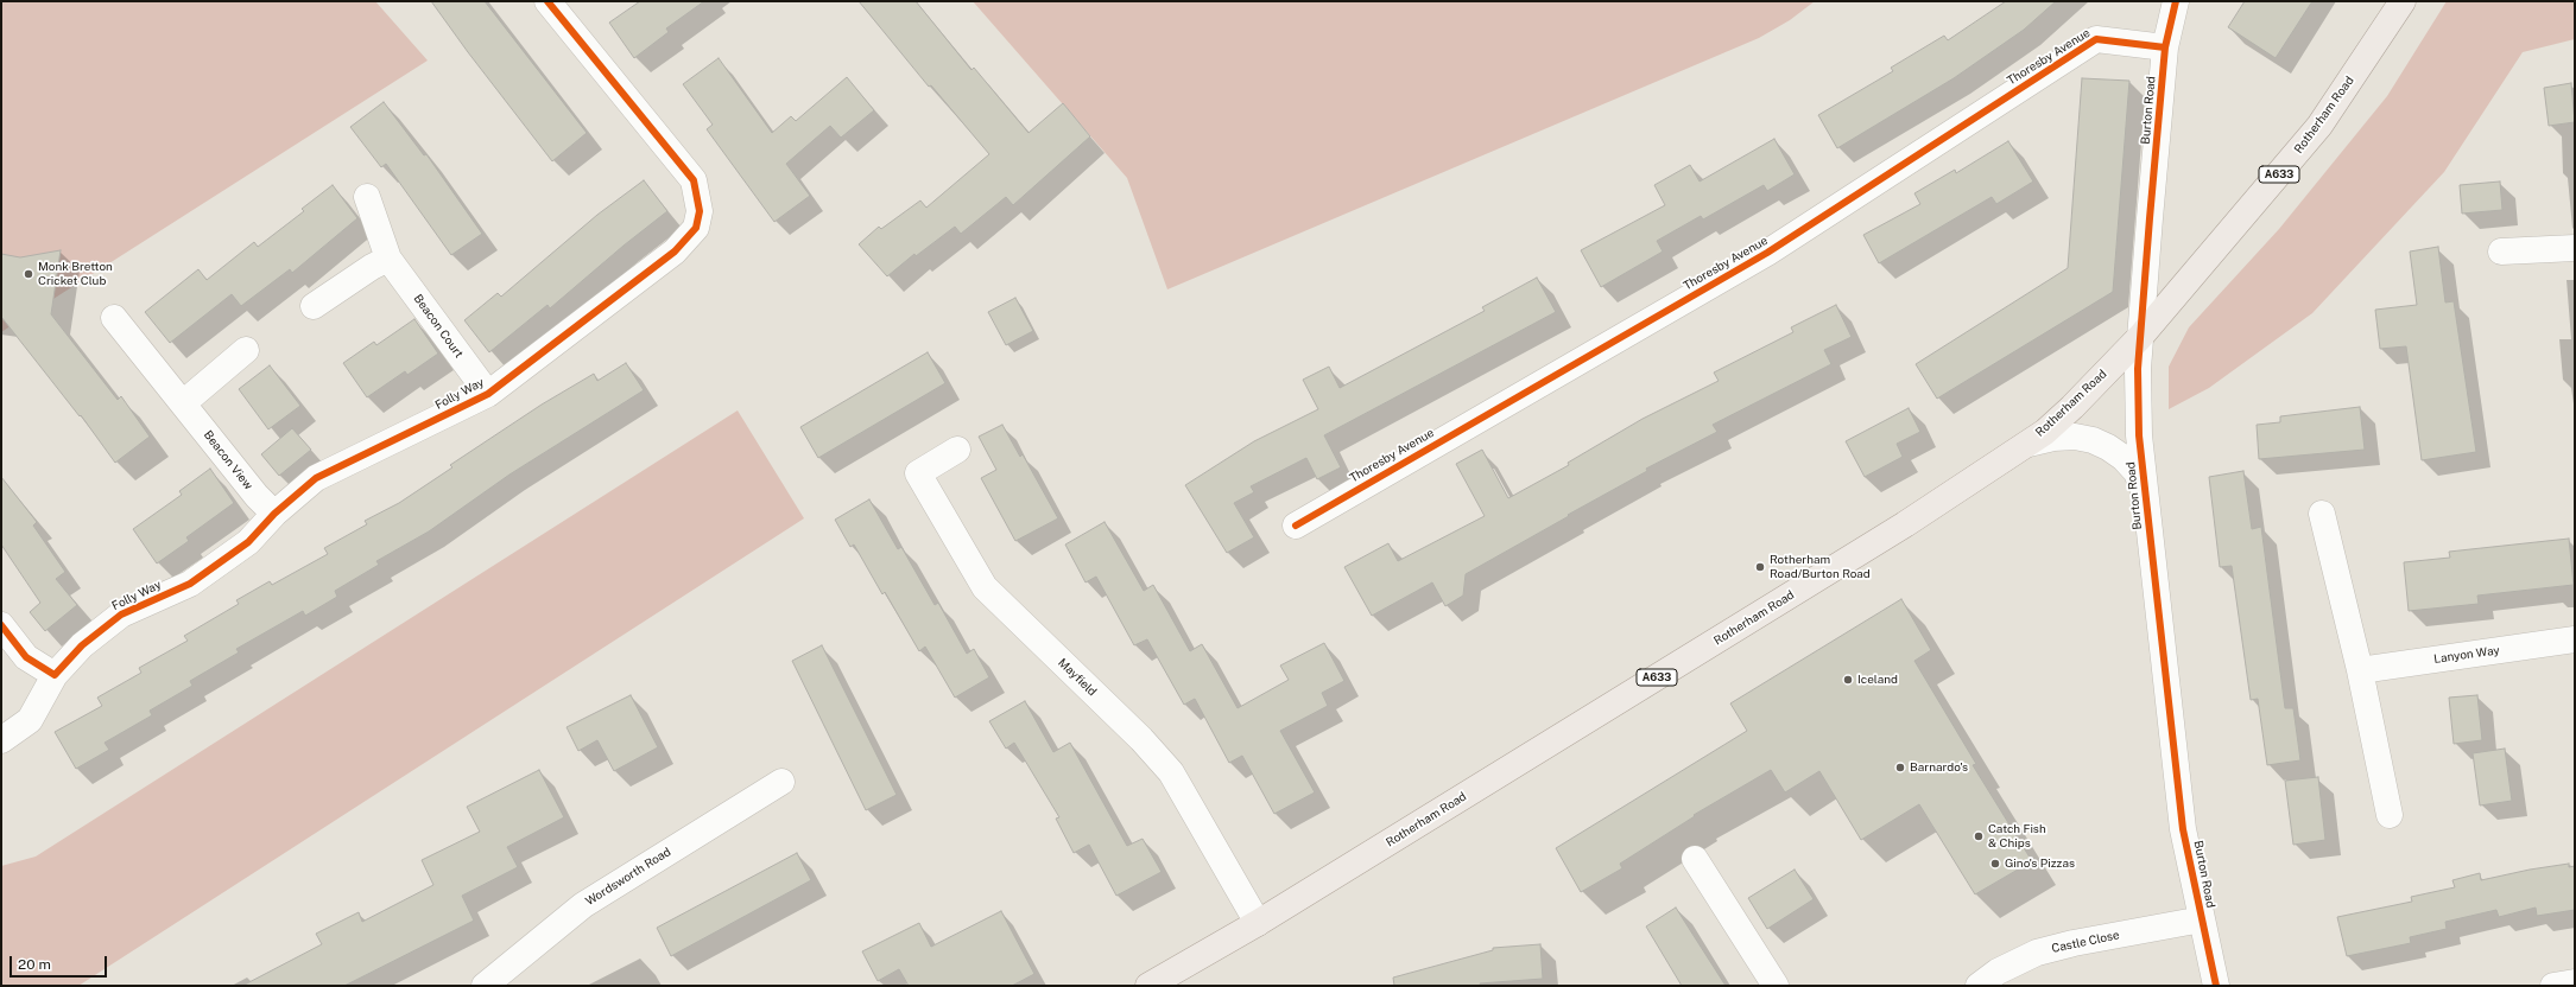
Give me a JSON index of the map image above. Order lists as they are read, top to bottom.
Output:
{
  "streets": {
    "main road": ["Rotherham Road", "A633"],
    "street": [
      "Thoresby Avenue",
      "Burton Road",
      "Beacon Court",
      "Folly Way",
      "Beacon View",
      "Lanyon Way",
      "Mayfield",
      "Wordsworth Road",
      "Castle Close"
    ]
  },
  "crossings": [
    ["Thoresby Avenue", "Burton Road"],
    ["Burton Road", "Rotherham Road"],
    ["Burton Road", "Castle Close"],
    ["Rotherham Road", "Mayfield"],
    ["Beacon Court", "Folly Way"],
    ["Folly Way", "Beacon View"]
  ],
  "places": [
    "Monk Bretton Cricket Club",
    "Rotherham Road/Burton Road",
    "Iceland",
    "Barnardo's",
    "Catch Fish & Chips",
    "Gino's Pizzas"
  ],
  "scale_bar": "20 m"
}
